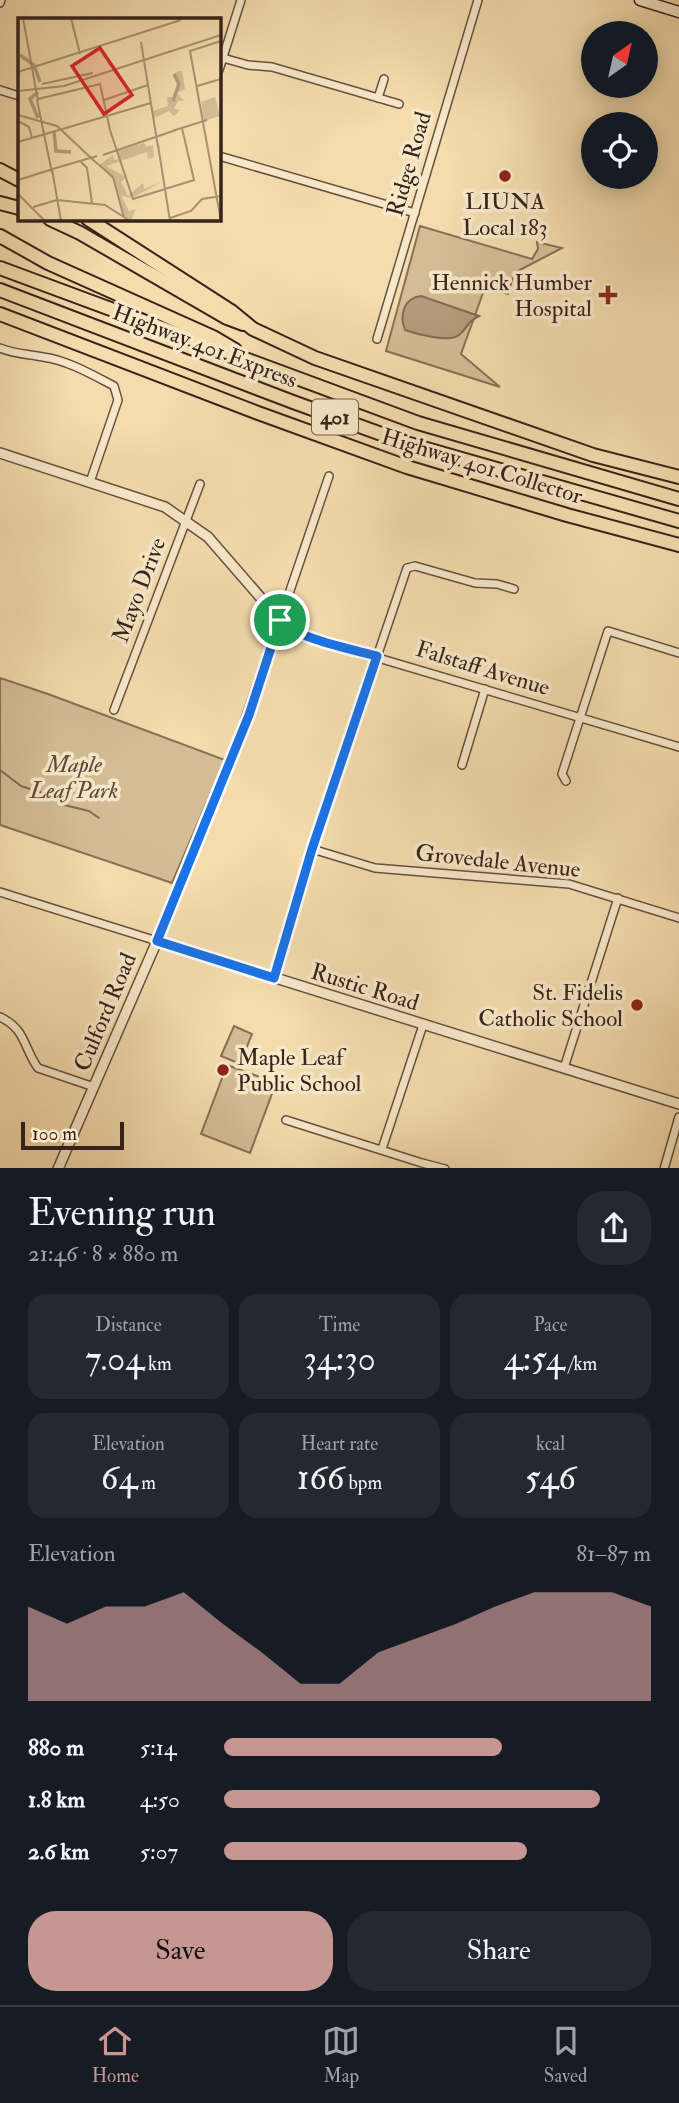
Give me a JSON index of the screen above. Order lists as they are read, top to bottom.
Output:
{
  "streets": {
    "highway": ["Highway 401 Express", "401", "Highway 401 Collector"],
    "street": [
      "Ridge Road",
      "Mayo Drive",
      "Falstaff Avenue",
      "Grovedale Avenue",
      "Rustic Road",
      "Culford Road"
    ]
  },
  "crossings": [
    ["Mayo Drive", "Falstaff Avenue"],
    ["Falstaff Avenue", "Culford Road"],
    ["Rustic Road", "Culford Road"]
  ],
  "parks": ["Maple Leaf Park"],
  "places": {
    "other": ["LIUNA Local 183", "St. Fidelis Catholic School", "Maple Leaf Public School"],
    "health": ["Hennick Humber Hospital"]
  },
  "scale_bar": "100 m",
  "north": "top right",
  "page": {
    "scale": "100 m",
    "heading": ["Evening run", "21:46 · 8 × 880 m"],
    "stats": [
      ["Distance", "7.04 km"],
      ["Time", "34:30"],
      ["Pace", "4:54 /km"],
      ["Elevation", "64 m"],
      ["Heart rate", "166 bpm"],
      ["kcal", "546"]
    ],
    "chart": ["Elevation", "81–87 m"],
    "list": [
      {
        "name": "880 m",
        "note": "5:14"
      },
      {
        "name": "1.8 km",
        "note": "4:50"
      },
      {
        "name": "2.6 km",
        "note": "5:07"
      }
    ],
    "buttons": ["Save", "Share"],
    "tabs": ["Home", "Map", "Saved"]
  }
}
